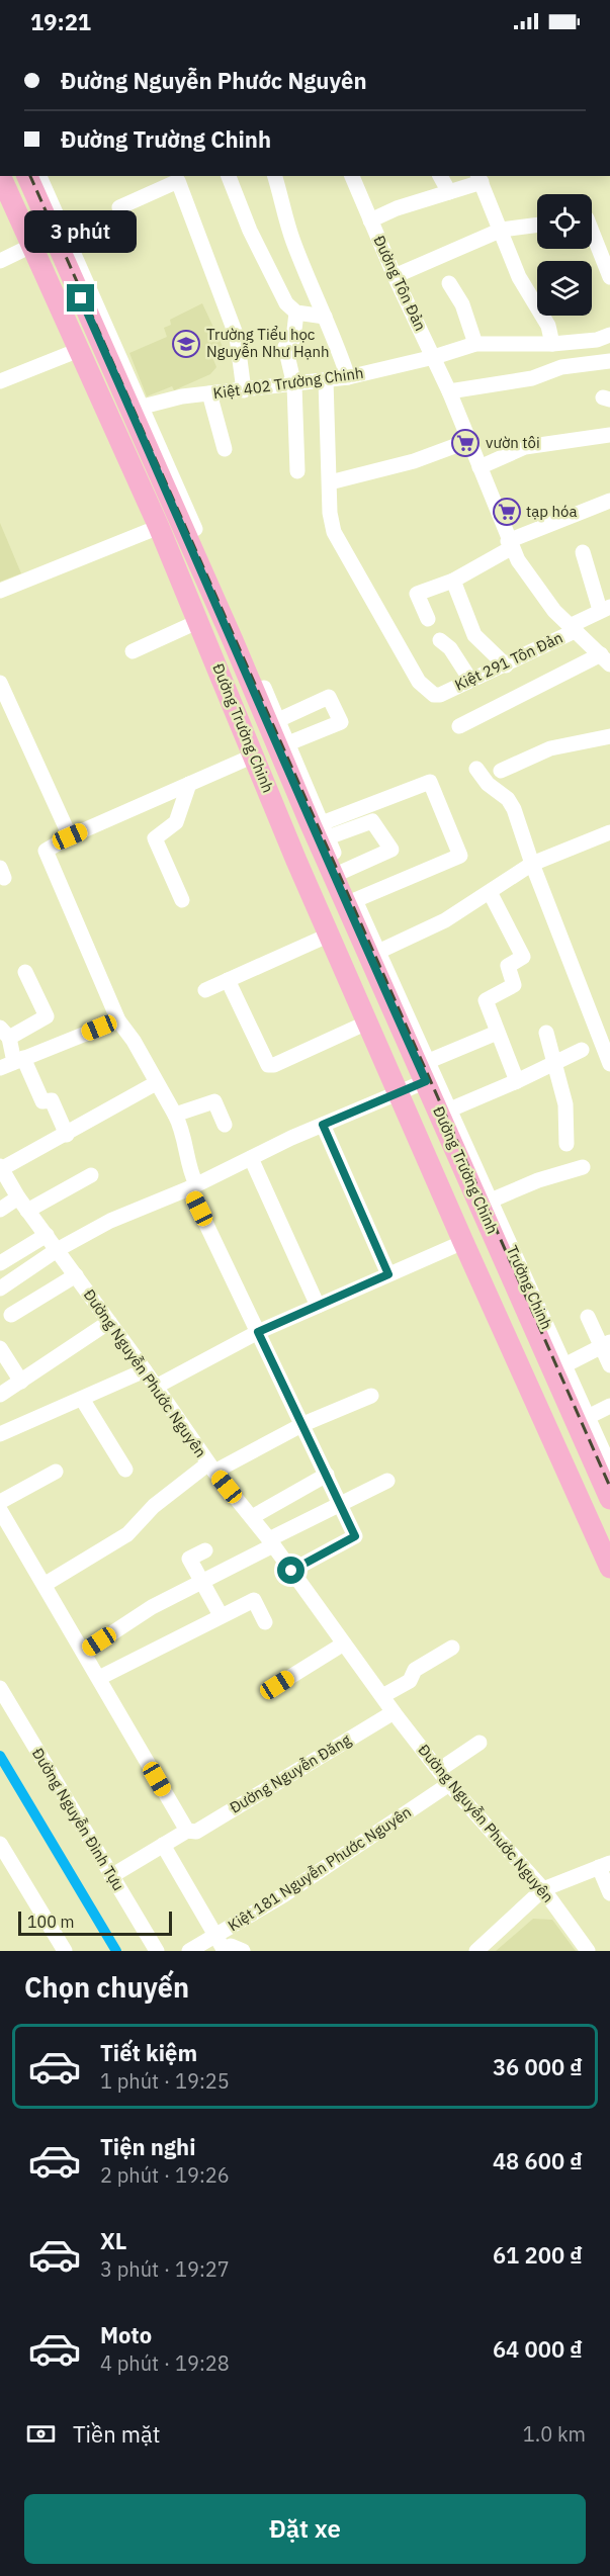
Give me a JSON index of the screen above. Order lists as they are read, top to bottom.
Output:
{
  "streets": {
    "highway": ["Đường Trường Chinh"],
    "street": [
      "Đường Tôn Đản",
      "Kiệt 402 Trường Chinh",
      "Kiệt 291 Tôn Đản",
      "Trường Chinh",
      "Đường Nguyễn Phước Nguyên",
      "Đường Nguyễn Đăng",
      "Đường Nguyễn Đình Tựu",
      "Kiệt 181 Nguyễn Phước Nguyên"
    ]
  },
  "crossings": [
    ["Đường Tôn Đản", "Kiệt 402 Trường Chinh"],
    ["Đường Tôn Đản", "Kiệt 291 Tôn Đản"],
    ["Kiệt 402 Trường Chinh", "Trường Chinh"],
    ["Đường Trường Chinh", "Trường Chinh"],
    ["Đường Nguyễn Phước Nguyên", "Đường Nguyễn Đăng"],
    ["Đường Nguyễn Phước Nguyên", "Kiệt 181 Nguyễn Phước Nguyên"],
    ["Đường Nguyễn Đăng", "Đường Nguyễn Đình Tựu"]
  ],
  "places": {
    "school or university": ["Trường Tiểu học Nguyễn Như Hạnh"],
    "supermarket": ["vườn tôi", "tạp hóa"]
  },
  "scale_bar": "100 m",
  "page": {
    "status": "19:21",
    "banner": ["Đường Nguyễn Phước Nguyên", "Đường Trường Chinh"],
    "bubble": "3 phút",
    "scale": "100 m",
    "heading": "Chọn chuyến",
    "list": [
      {
        "name": "Tiết kiệm",
        "note": "1 phút · 19:25",
        "value": "36 000 ₫"
      },
      {
        "name": "Tiện nghi",
        "note": "2 phút · 19:26",
        "value": "48 600 ₫"
      },
      {
        "name": "XL",
        "note": "3 phút · 19:27",
        "value": "61 200 ₫"
      },
      {
        "name": "Moto",
        "note": "4 phút · 19:28",
        "value": "64 000 ₫"
      }
    ],
    "pay": ["Tiền mặt", "1.0 km"],
    "buttons": "Đặt xe"
  }
}
